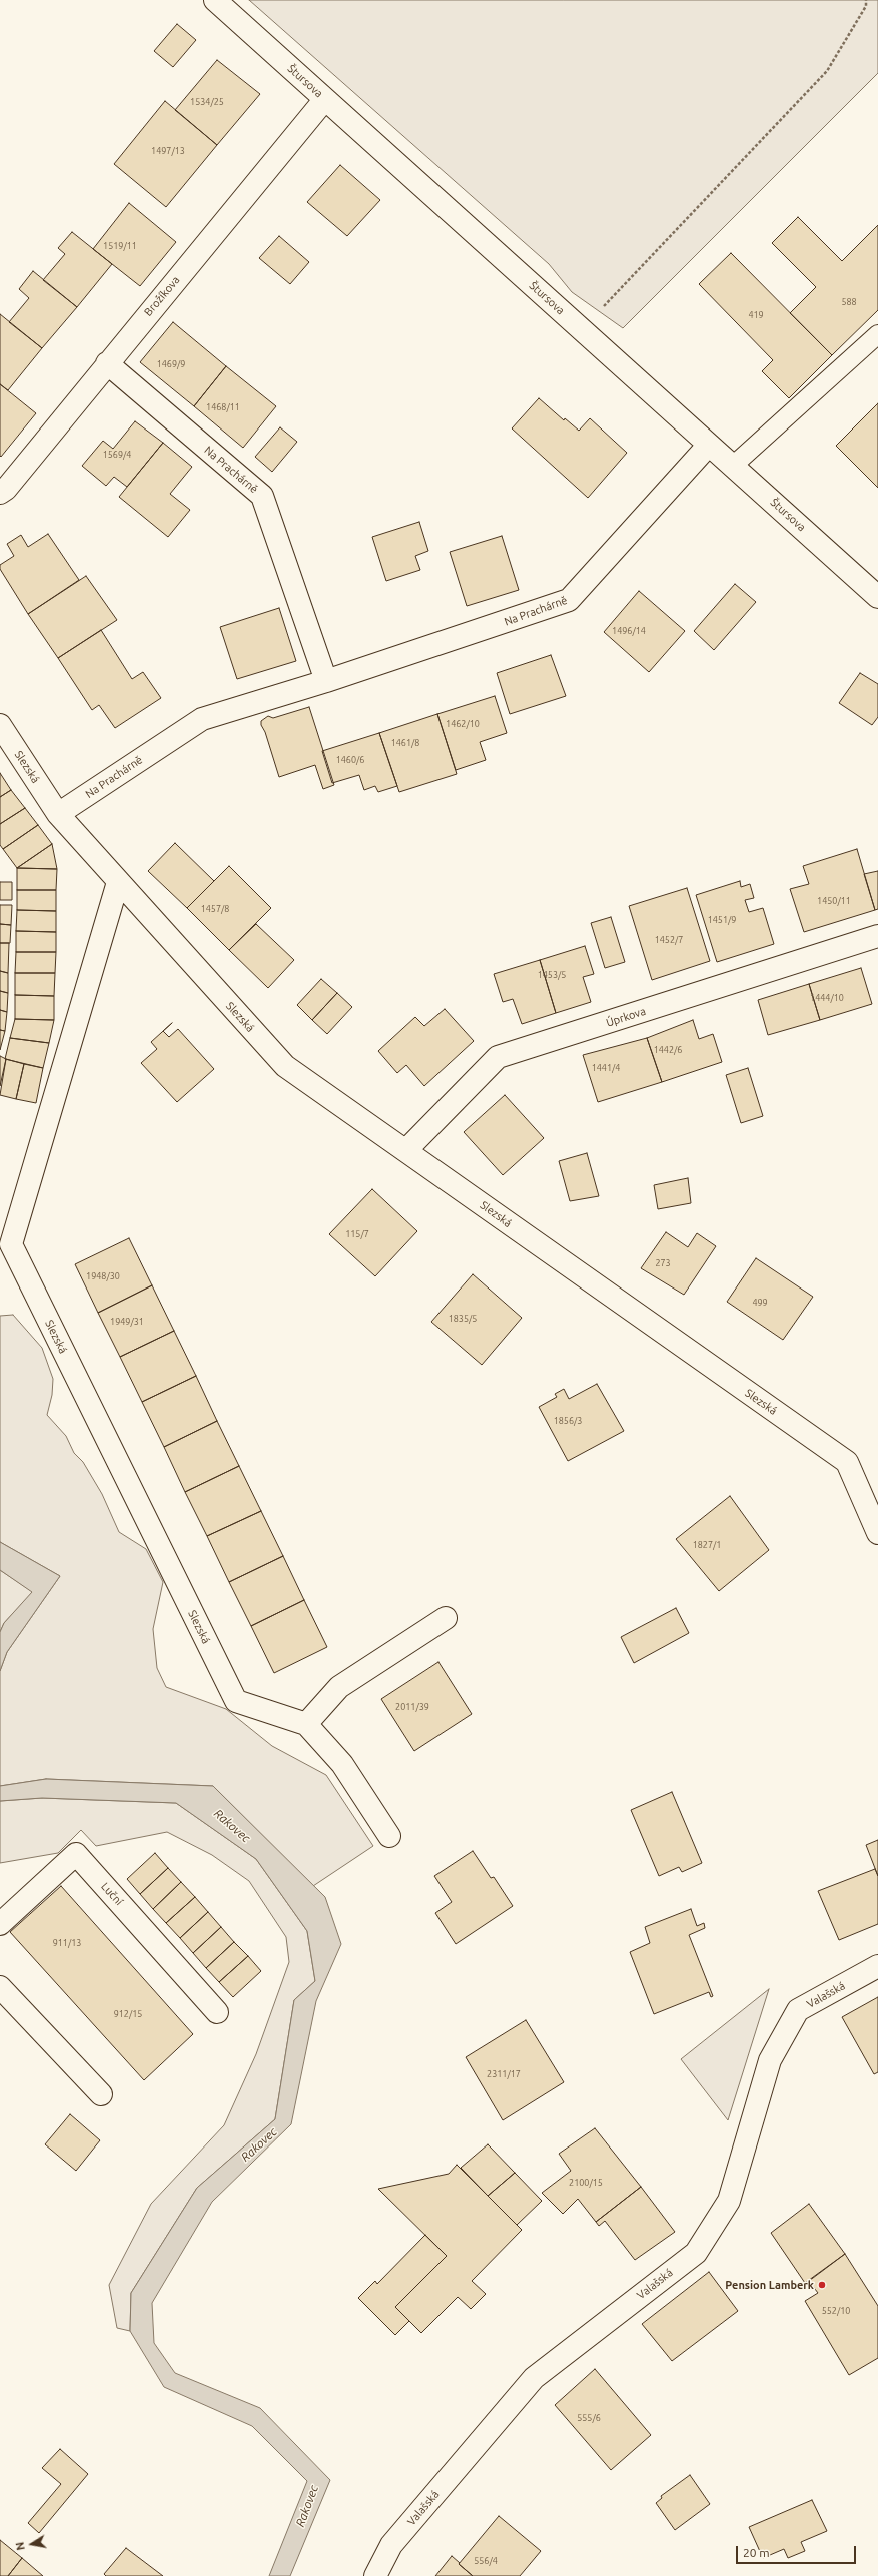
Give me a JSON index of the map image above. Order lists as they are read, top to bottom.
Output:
{
  "streets": {
    "street": [
      "Štursova",
      "Brožíkova",
      "Na Prachárně",
      "Slezská",
      "Úprkova",
      "Luční",
      "Valašská"
    ]
  },
  "crossings": [
    ["Štursova", "Brožíkova"],
    ["Štursova", "Na Prachárně"],
    ["Brožíkova", "Na Prachárně"],
    ["Na Prachárně", "Slezská"],
    ["Slezská", "Úprkova"]
  ],
  "water": ["Rakovec"],
  "places": ["Pension Lamberk"],
  "house_numbers": [
    "1534/25",
    "1497/13",
    "1519/11",
    "588",
    "419",
    "1469/9",
    "1468/11",
    "1569/4",
    "1496/14",
    "1462/10",
    "1461/8",
    "1460/6",
    "1450/11",
    "1457/8",
    "1451/9",
    "1452/7",
    "1453/5",
    "1444/10",
    "1442/6",
    "1441/4",
    "115/7",
    "273",
    "1948/30",
    "499",
    "1835/5",
    "1949/31",
    "1856/3",
    "1827/1",
    "2011/39",
    "911/13",
    "912/15",
    "2311/17",
    "2100/15",
    "552/10",
    "555/6",
    "556/4"
  ],
  "scale_bar": "20 m",
  "north": "left"
}
